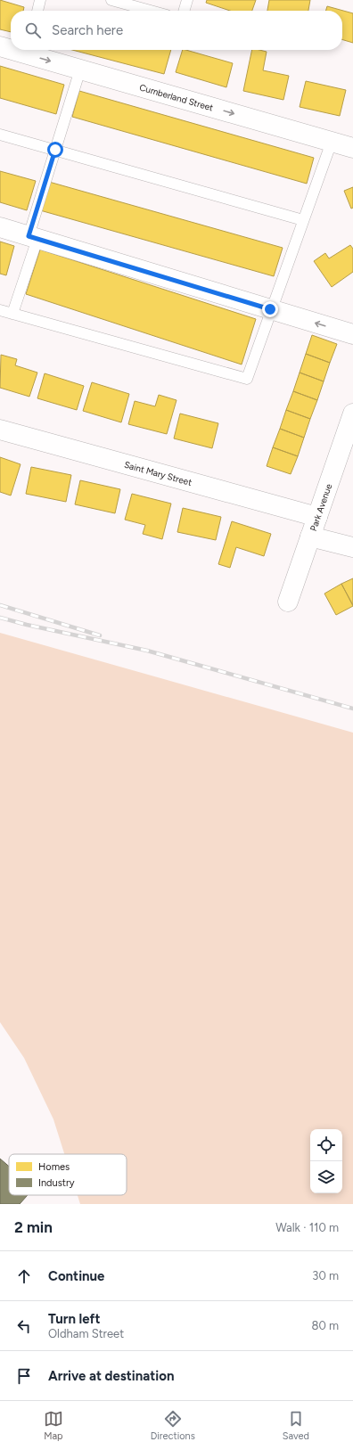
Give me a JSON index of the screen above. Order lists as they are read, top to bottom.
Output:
{
  "streets": {
    "street": ["Cumberland Street", "Saint Mary Street", "Park Avenue"]
  },
  "crossings": [
    ["Saint Mary Street", "Park Avenue"]
  ],
  "legend": ["Homes", "Industry"],
  "page": {
    "search": "Search here",
    "heading": ["2 min", "Walk · 110 m"],
    "list": [
      ["Continue", "30 m"],
      ["Turn left", "Oldham Street", "80 m"],
      "Arrive at destination"
    ],
    "nav": ["Map", "Directions", "Saved"]
  }
}
